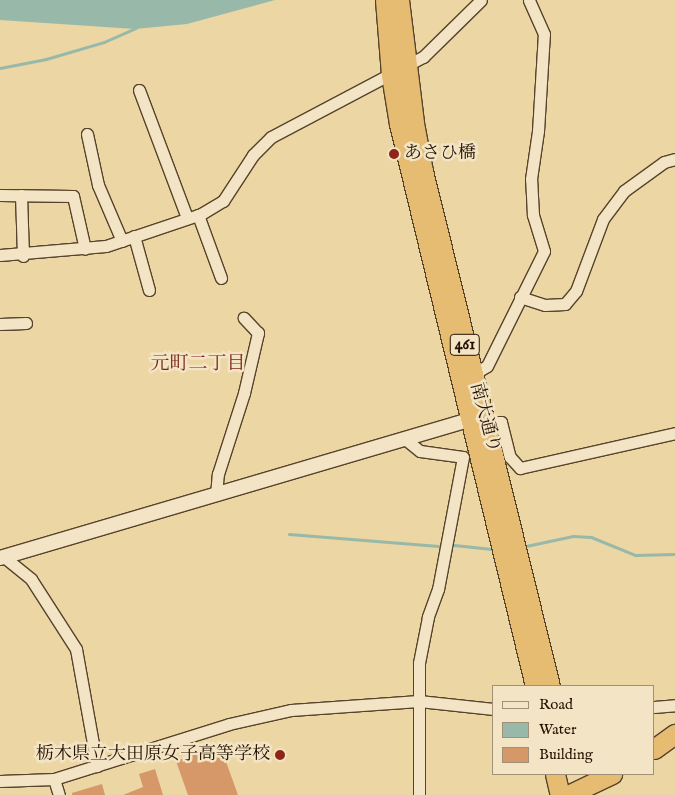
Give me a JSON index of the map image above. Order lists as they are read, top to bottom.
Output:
{
  "streets": {
    "highway": ["461", "南大通り"]
  },
  "districts": ["元町二丁目"],
  "places": ["あさひ橋", "栃木県立大田原女子高等学校"],
  "legend": ["Road", "Water", "Building"]
}
